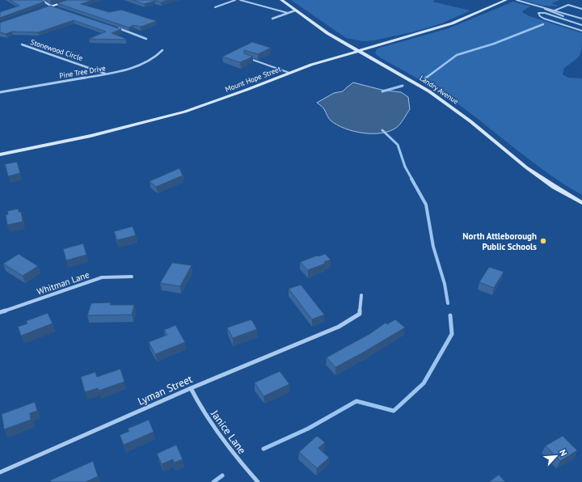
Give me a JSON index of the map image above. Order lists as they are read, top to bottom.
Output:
{
  "streets": {
    "street": [
      "Stonewood Circle",
      "Pine Tree Drive",
      "Mount Hope Street",
      "Landry Avenue",
      "Whitman Lane",
      "Lyman Street",
      "Janice Lane"
    ]
  },
  "crossings": [
    ["Stonewood Circle", "Pine Tree Drive"],
    ["Mount Hope Street", "Landry Avenue"],
    ["Lyman Street", "Janice Lane"]
  ],
  "places": ["North Attleborough Public Schools"],
  "north": "top right"
}
